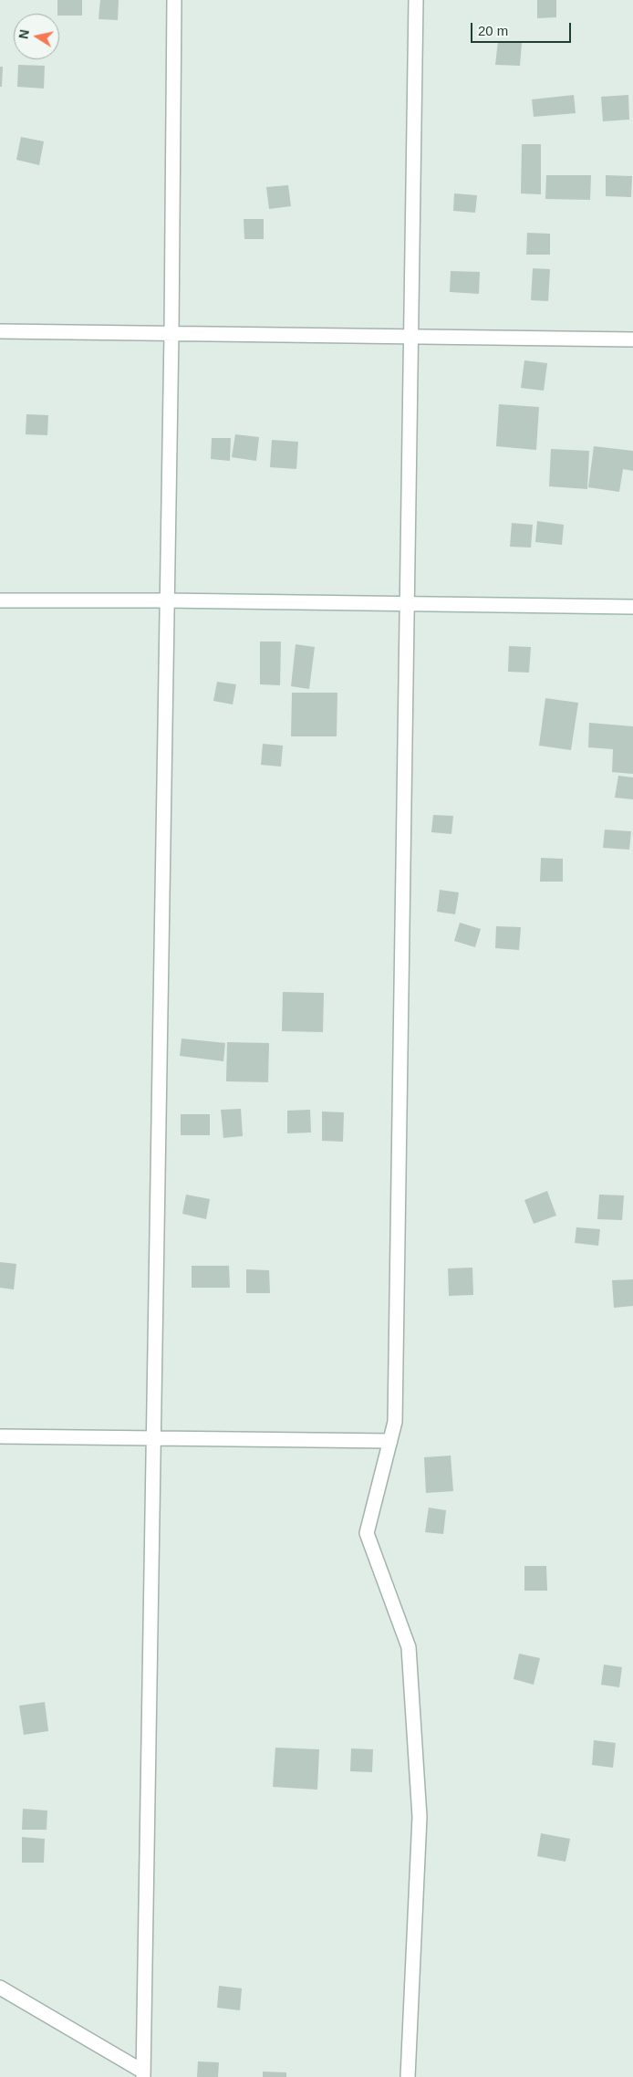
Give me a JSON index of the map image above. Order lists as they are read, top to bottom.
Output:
{
  "scale_bar": "20 m",
  "north": "left"
}
